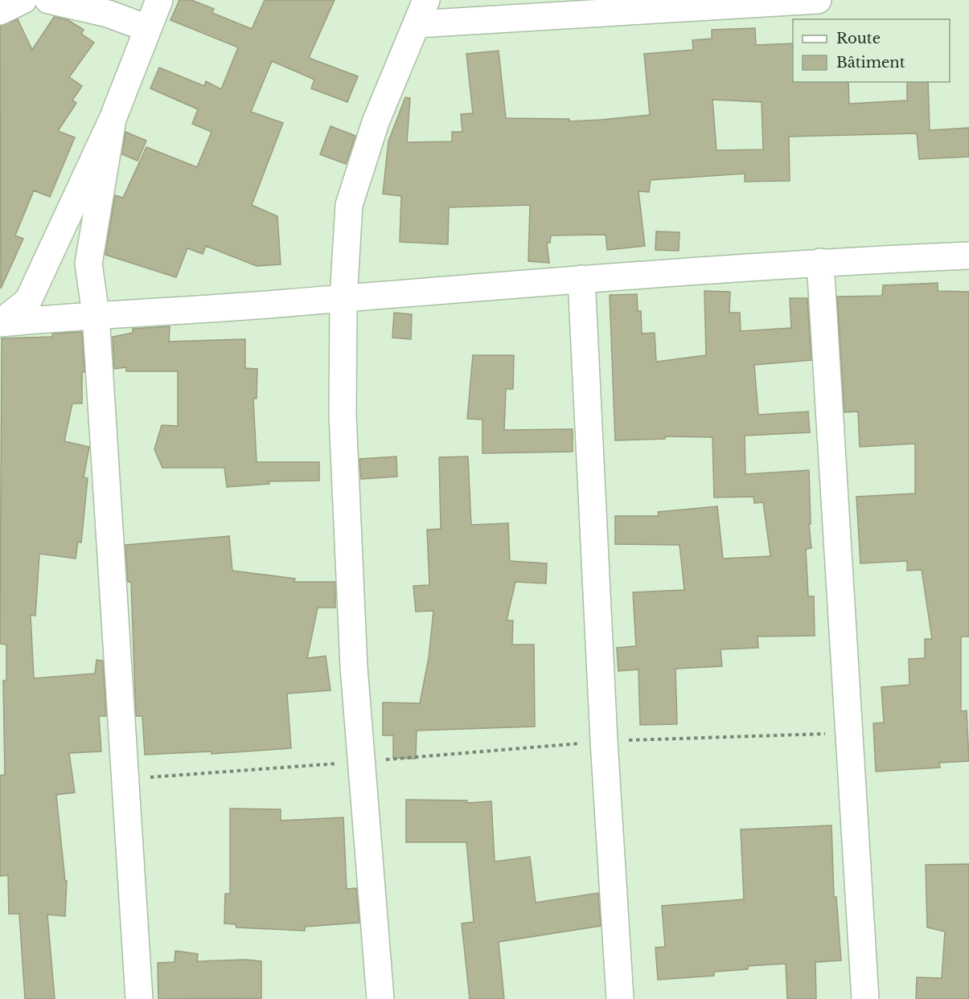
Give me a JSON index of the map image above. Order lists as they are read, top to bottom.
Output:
{
  "legend": ["Route", "Bâtiment"]
}
